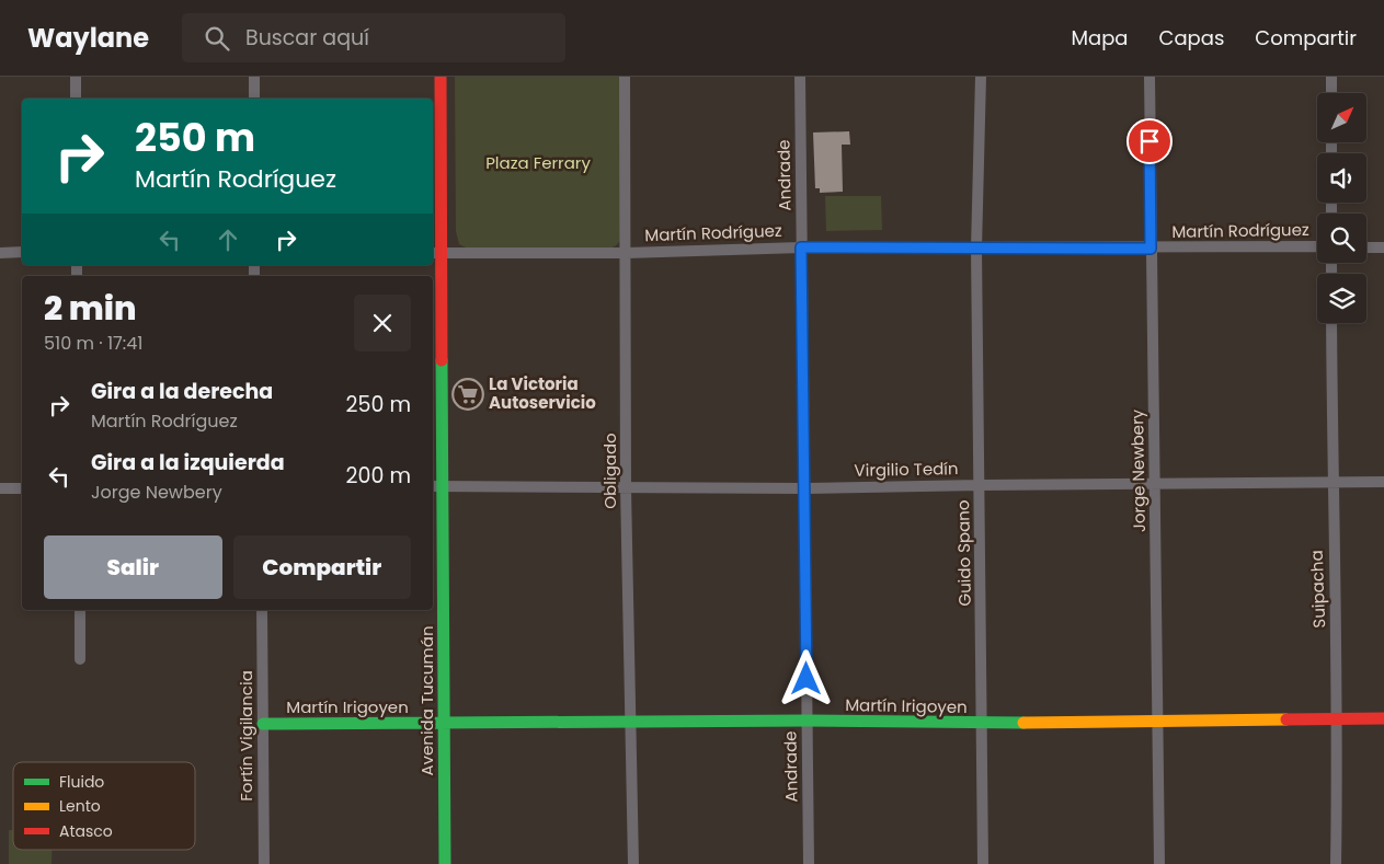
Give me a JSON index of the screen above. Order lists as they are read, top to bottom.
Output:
{
  "streets": {
    "street": [
      "Andrade",
      "Martín Rodríguez",
      "Virgilio Tedín",
      "Obligado",
      "Jorge Newbery",
      "Guido Spano",
      "Suipacha",
      "Avenida Tucumán",
      "Martín Irigoyen",
      "Fortín Vigilancia"
    ]
  },
  "crossings": [
    ["Andrade", "Martín Rodríguez"],
    ["Andrade", "Virgilio Tedín"],
    ["Andrade", "Martín Irigoyen"],
    ["Martín Rodríguez", "Obligado"],
    ["Martín Rodríguez", "Jorge Newbery"],
    ["Martín Rodríguez", "Guido Spano"],
    ["Martín Rodríguez", "Avenida Tucumán"],
    ["Virgilio Tedín", "Obligado"],
    ["Virgilio Tedín", "Jorge Newbery"],
    ["Virgilio Tedín", "Guido Spano"],
    ["Virgilio Tedín", "Suipacha"],
    ["Virgilio Tedín", "Avenida Tucumán"],
    ["Obligado", "Martín Irigoyen"],
    ["Jorge Newbery", "Martín Irigoyen"],
    ["Guido Spano", "Martín Irigoyen"],
    ["Suipacha", "Martín Irigoyen"],
    ["Avenida Tucumán", "Martín Irigoyen"],
    ["Martín Irigoyen", "Fortín Vigilancia"]
  ],
  "parks": ["Plaza Ferrary"],
  "places": {
    "supermarket": ["La Victoria Autoservicio"]
  },
  "legend": ["Fluido", "Lento", "Atasco"],
  "north": "top right",
  "page": {
    "header": "Waylane",
    "search": "Buscar aquí",
    "nav": ["Mapa", "Capas", "Compartir"],
    "turn": ["250 m", "Martín Rodríguez"],
    "heading": ["2 min", "510 m · 17:41"],
    "list": [
      {
        "name": "Gira a la derecha",
        "note": "Martín Rodríguez",
        "value": "250 m"
      },
      {
        "name": "Gira a la izquierda",
        "note": "Jorge Newbery",
        "value": "200 m"
      }
    ],
    "buttons": ["Salir", "Compartir"]
  }
}
